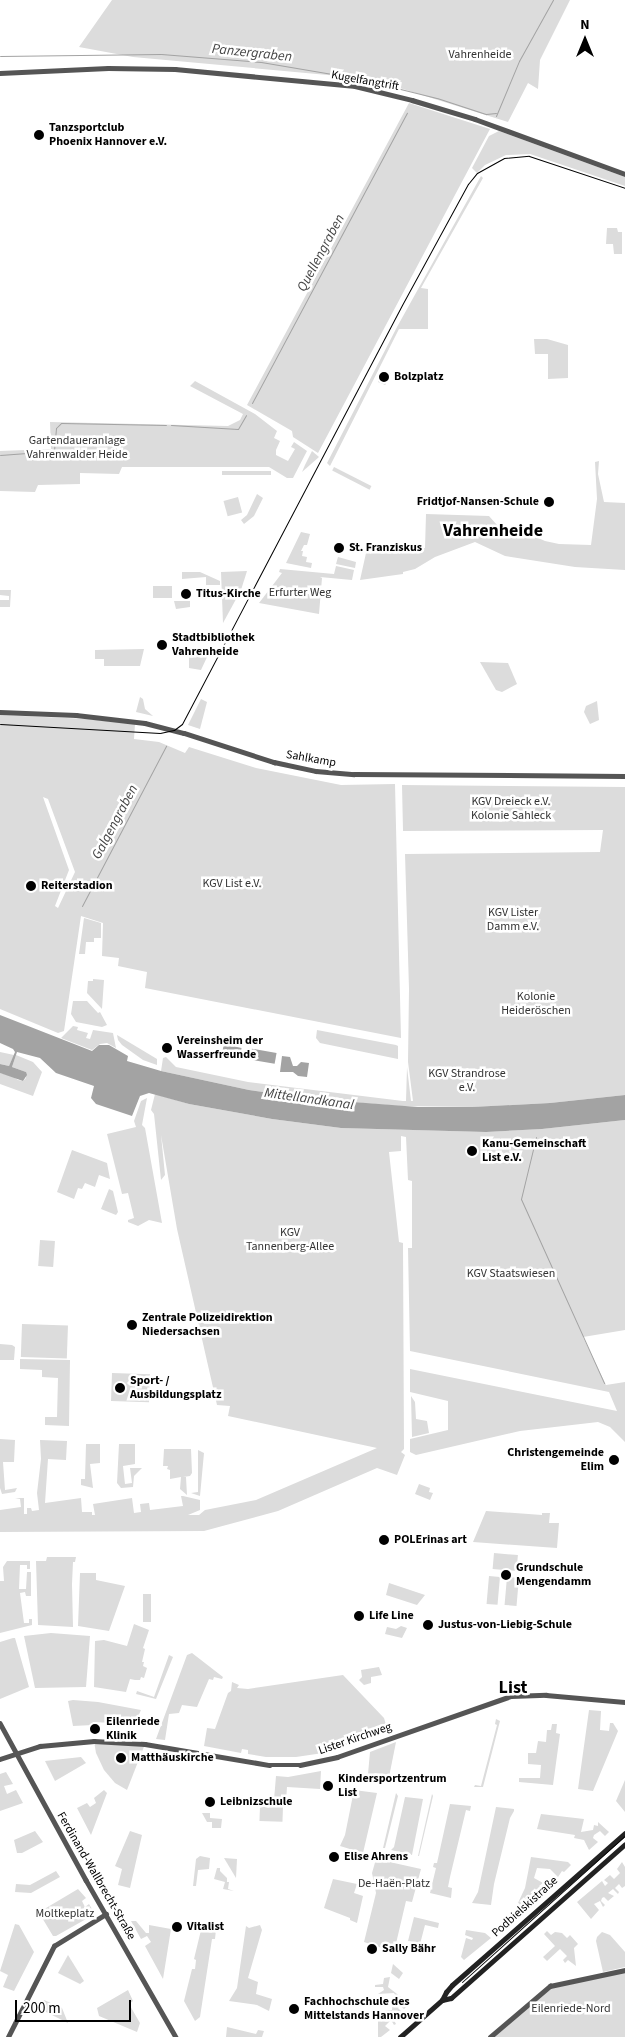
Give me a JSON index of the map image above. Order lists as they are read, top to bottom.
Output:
{
  "streets": {
    "main road": ["Podbielskistraße"],
    "street": [
      "Kugelfangtrift",
      "Sahlkamp",
      "Lister Kirchweg",
      "Ferdinand-Wallbrecht-Straße"
    ]
  },
  "crossings": [
    ["Lister Kirchweg", "Ferdinand-Wallbrecht-Straße"]
  ],
  "districts": ["Vahrenheide", "List"],
  "water": [
    "Panzergraben",
    "Quellengraben",
    "Galgengraben",
    "Mittellandkanal"
  ],
  "parks": [
    "Vahrenheide",
    "Gartendaueranlage Vahrenwalder Heide",
    "Erfurter Weg",
    "KGV Dreieck e.V. Kolonie Sahleck",
    "KGV List e.V.",
    "KGV Lister Damm e.V.",
    "Kolonie Heideröschen",
    "KGV Strandrose e.V.",
    "KGV Tannenberg-Allee",
    "KGV Staatswiesen",
    "De-Haën-Platz",
    "Moltkeplatz",
    "Eilenriede-Nord"
  ],
  "places": [
    "Tanzsportclub Phoenix Hannover e.V.",
    "Bolzplatz",
    "Fridtjof-Nansen-Schule",
    "St. Franziskus",
    "Titus-Kirche",
    "Stadtbibliothek Vahrenheide",
    "Reiterstadion",
    "Vereinsheim der Wasserfreunde",
    "Kanu-Gemeinschaft List e.V.",
    "Zentrale Polizeidirektion Niedersachsen",
    "Sport- / Ausbildungsplatz",
    "Christengemeinde Elim",
    "POLErinas art",
    "Grundschule Mengendamm",
    "Life Line",
    "Justus-von-Liebig-Schule",
    "Eilenriede Klinik",
    "Matthäuskirche",
    "Kindersportzentrum List",
    "Leibnizschule",
    "Elise Ahrens",
    "Vitalist",
    "Sally Bähr",
    "Fachhochschule des Mittelstands Hannover"
  ],
  "scale_bar": "200 m",
  "north": "top"
}
